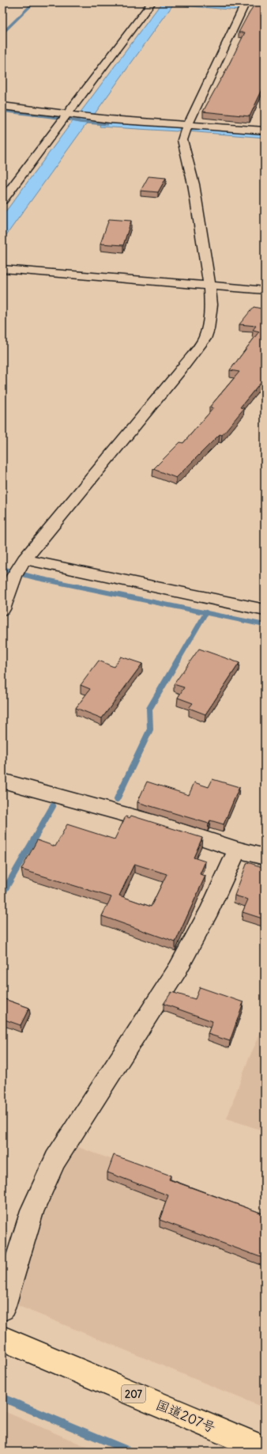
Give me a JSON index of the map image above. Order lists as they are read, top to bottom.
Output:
{
  "streets": {
    "highway": ["207", "国道207号"]
  }
}
